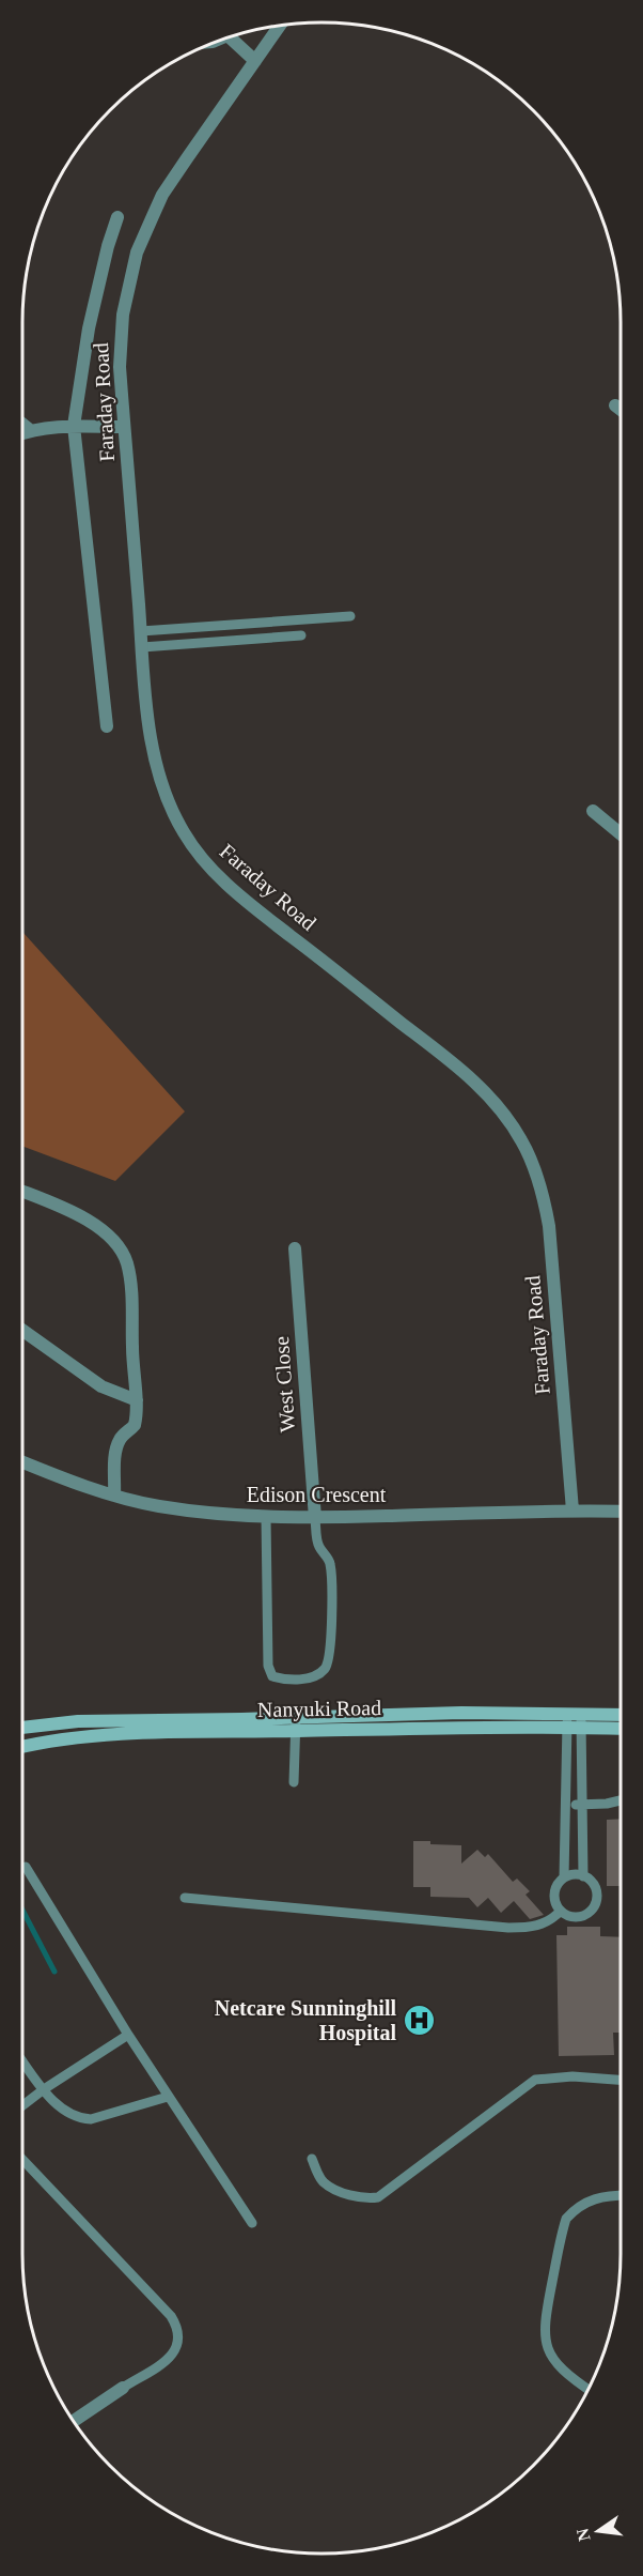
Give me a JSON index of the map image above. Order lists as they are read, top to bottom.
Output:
{
  "streets": {
    "main road": ["Nanyuki Road"],
    "street": ["Faraday Road", "West Close", "Edison Crescent"]
  },
  "crossings": [
    ["Faraday Road", "Edison Crescent"],
    ["West Close", "Edison Crescent"]
  ],
  "places": {
    "hospital": ["Netcare Sunninghill Hospital"]
  },
  "north": "left"
}
